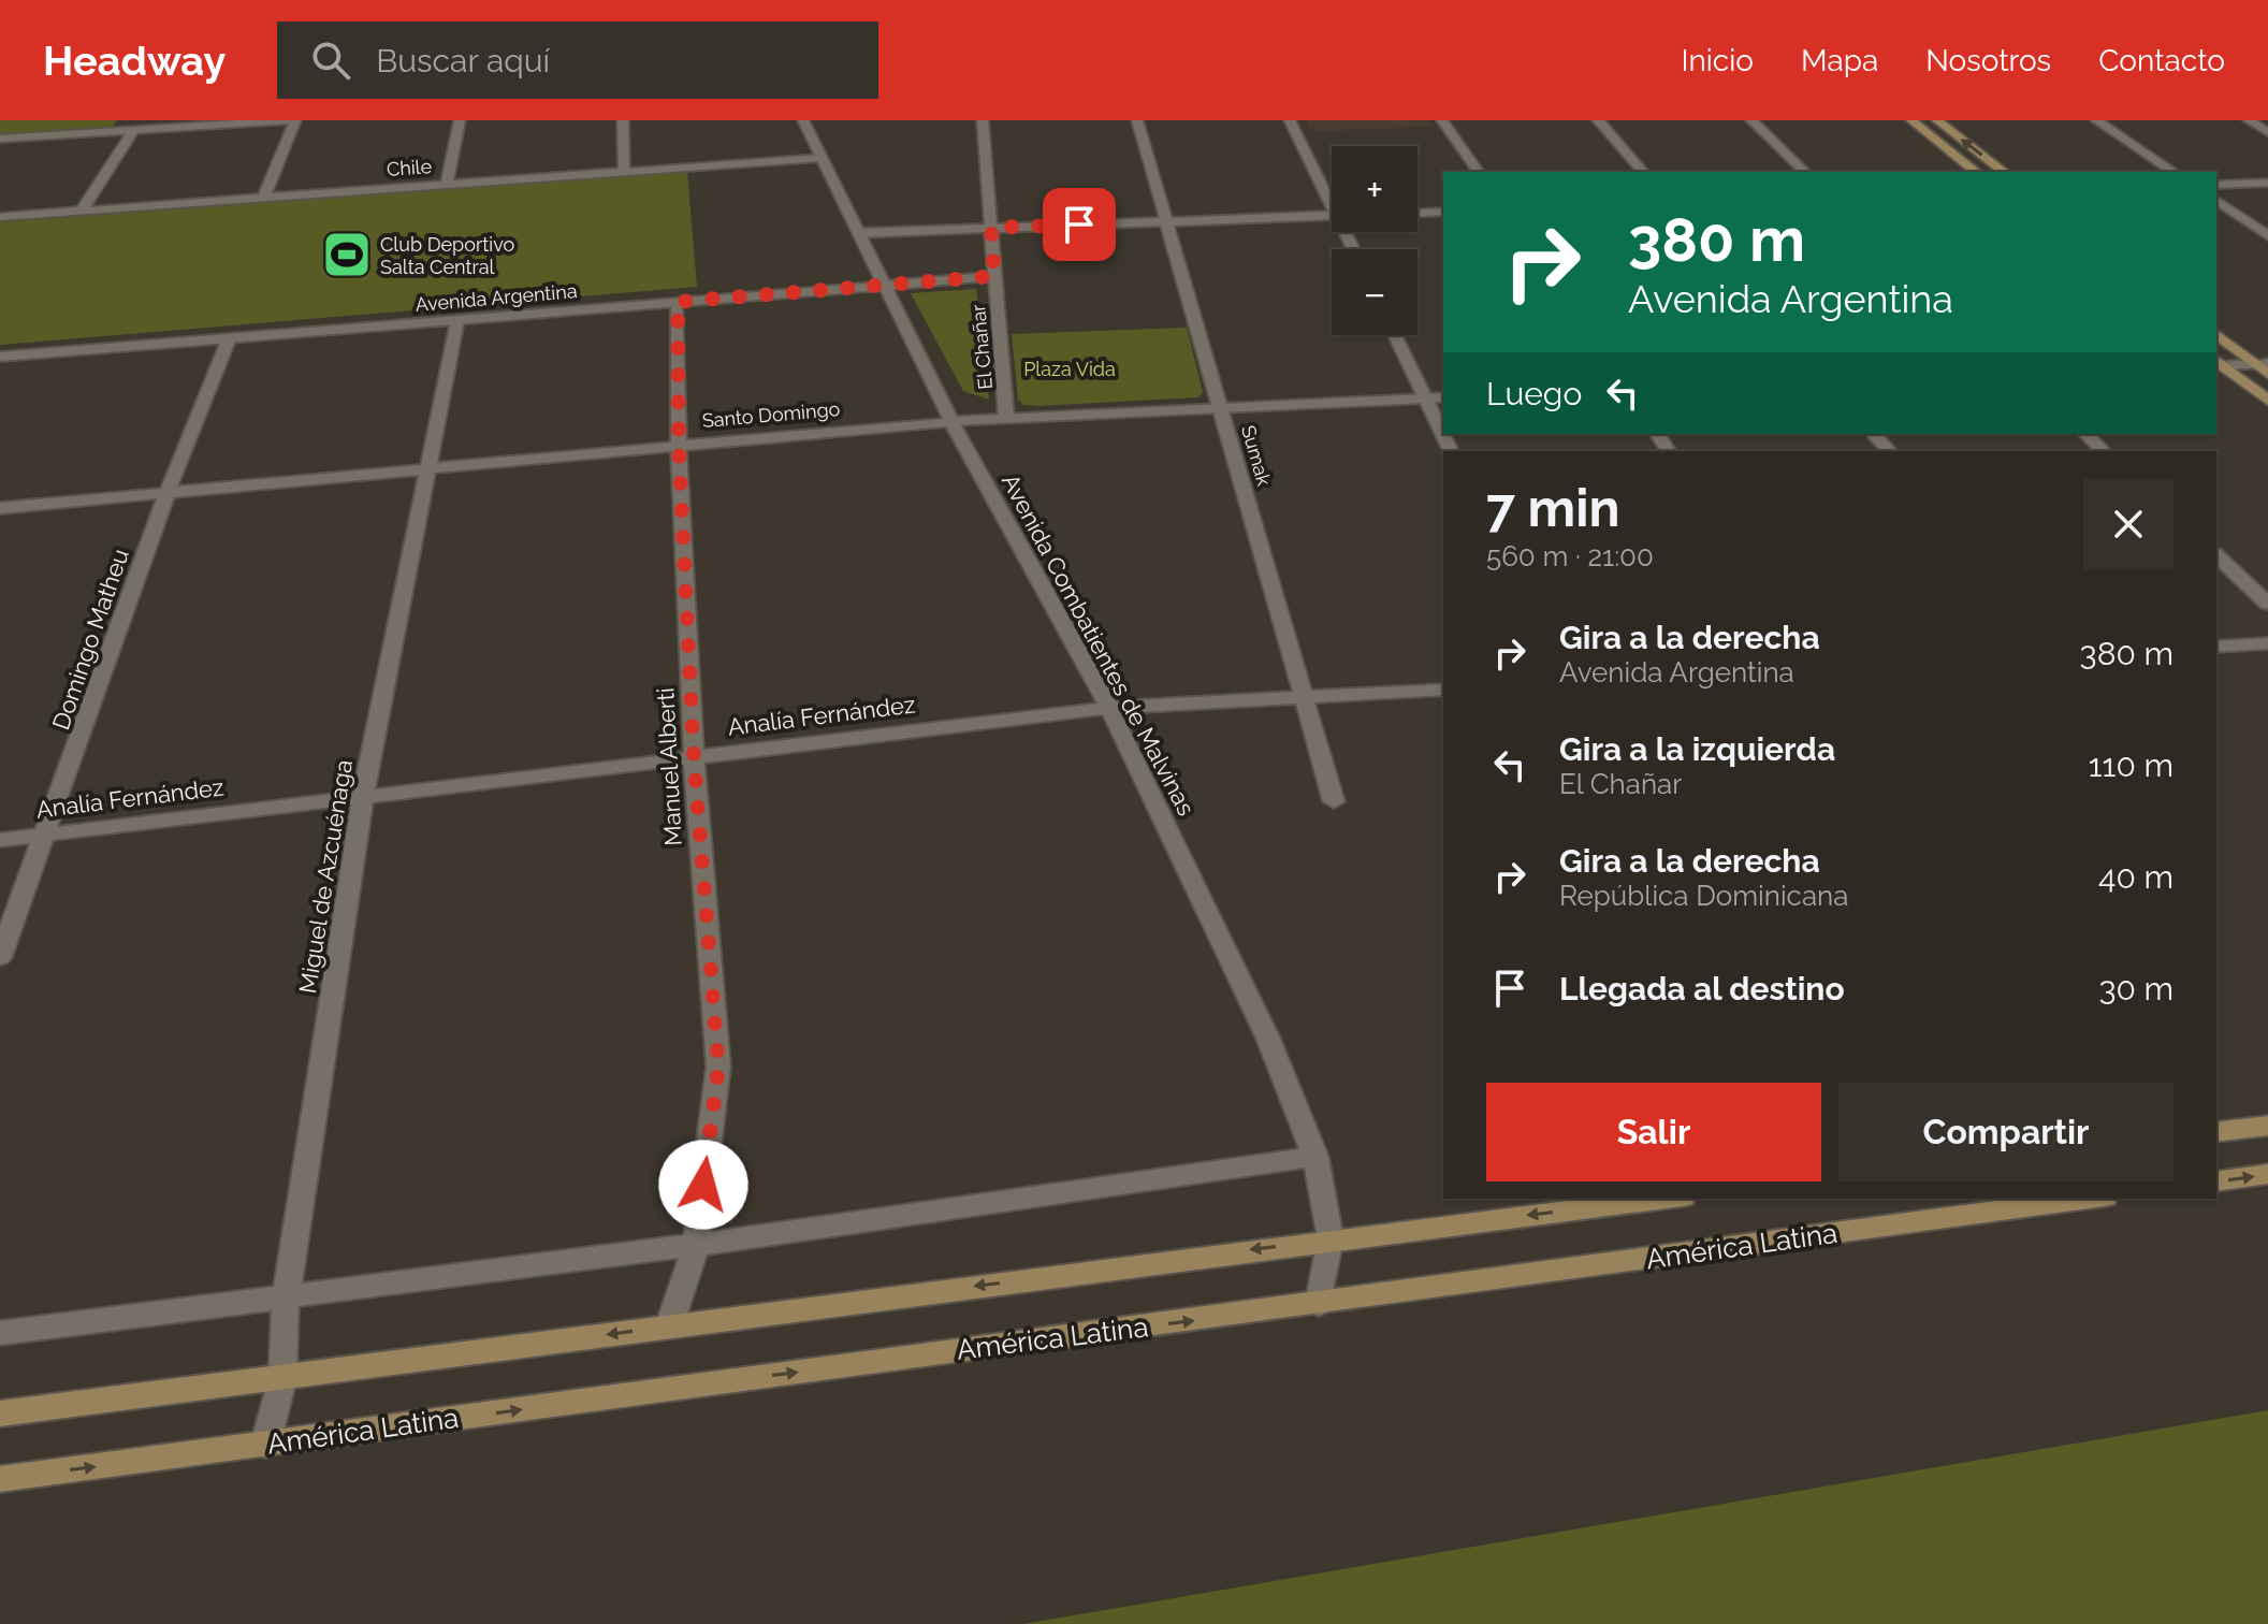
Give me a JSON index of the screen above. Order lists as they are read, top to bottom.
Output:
{
  "streets": {
    "main road": ["América Latina"],
    "street": [
      "Chile",
      "Avenida Argentina",
      "El Chañar",
      "Santo Domingo",
      "Sumak",
      "Domingo Matheu",
      "Avenida Combatientes de Malvinas",
      "Analía Fernández",
      "Manuel Alberti",
      "Miguel de Azcuénaga"
    ]
  },
  "crossings": [
    ["Chile", "Avenida Combatientes de Malvinas"],
    ["Avenida Argentina", "El Chañar"],
    ["Avenida Argentina", "Domingo Matheu"],
    ["Avenida Argentina", "Avenida Combatientes de Malvinas"],
    ["Avenida Argentina", "Manuel Alberti"],
    ["Avenida Argentina", "Miguel de Azcuénaga"],
    ["El Chañar", "Santo Domingo"],
    ["Santo Domingo", "Sumak"],
    ["Santo Domingo", "Domingo Matheu"],
    ["Santo Domingo", "Avenida Combatientes de Malvinas"],
    ["Santo Domingo", "Manuel Alberti"],
    ["Santo Domingo", "Miguel de Azcuénaga"],
    ["Sumak", "Analía Fernández"],
    ["Domingo Matheu", "Analía Fernández"],
    ["Avenida Combatientes de Malvinas", "Analía Fernández"],
    ["Avenida Combatientes de Malvinas", "América Latina"],
    ["Analía Fernández", "Manuel Alberti"],
    ["Analía Fernández", "Miguel de Azcuénaga"],
    ["Miguel de Azcuénaga", "América Latina"]
  ],
  "parks": ["Plaza Vida"],
  "places": {
    "sports": ["Club Deportivo Salta Central"]
  },
  "page": {
    "header": "Headway",
    "search": "Buscar aquí",
    "nav": [
      "Inicio",
      "Mapa",
      "Nosotros",
      "Contacto"
    ],
    "map_buttons": ["+", "−"],
    "turn": ["380 m", "Avenida Argentina"],
    "then": "Luego",
    "heading": ["7 min", "560 m · 21:00"],
    "list": [
      {
        "name": "Gira a la derecha",
        "note": "Avenida Argentina",
        "value": "380 m"
      },
      {
        "name": "Gira a la izquierda",
        "note": "El Chañar",
        "value": "110 m"
      },
      {
        "name": "Gira a la derecha",
        "note": "República Dominicana",
        "value": "40 m"
      },
      {
        "name": "Llegada al destino",
        "value": "30 m"
      }
    ],
    "buttons": ["Salir", "Compartir"]
  }
}
